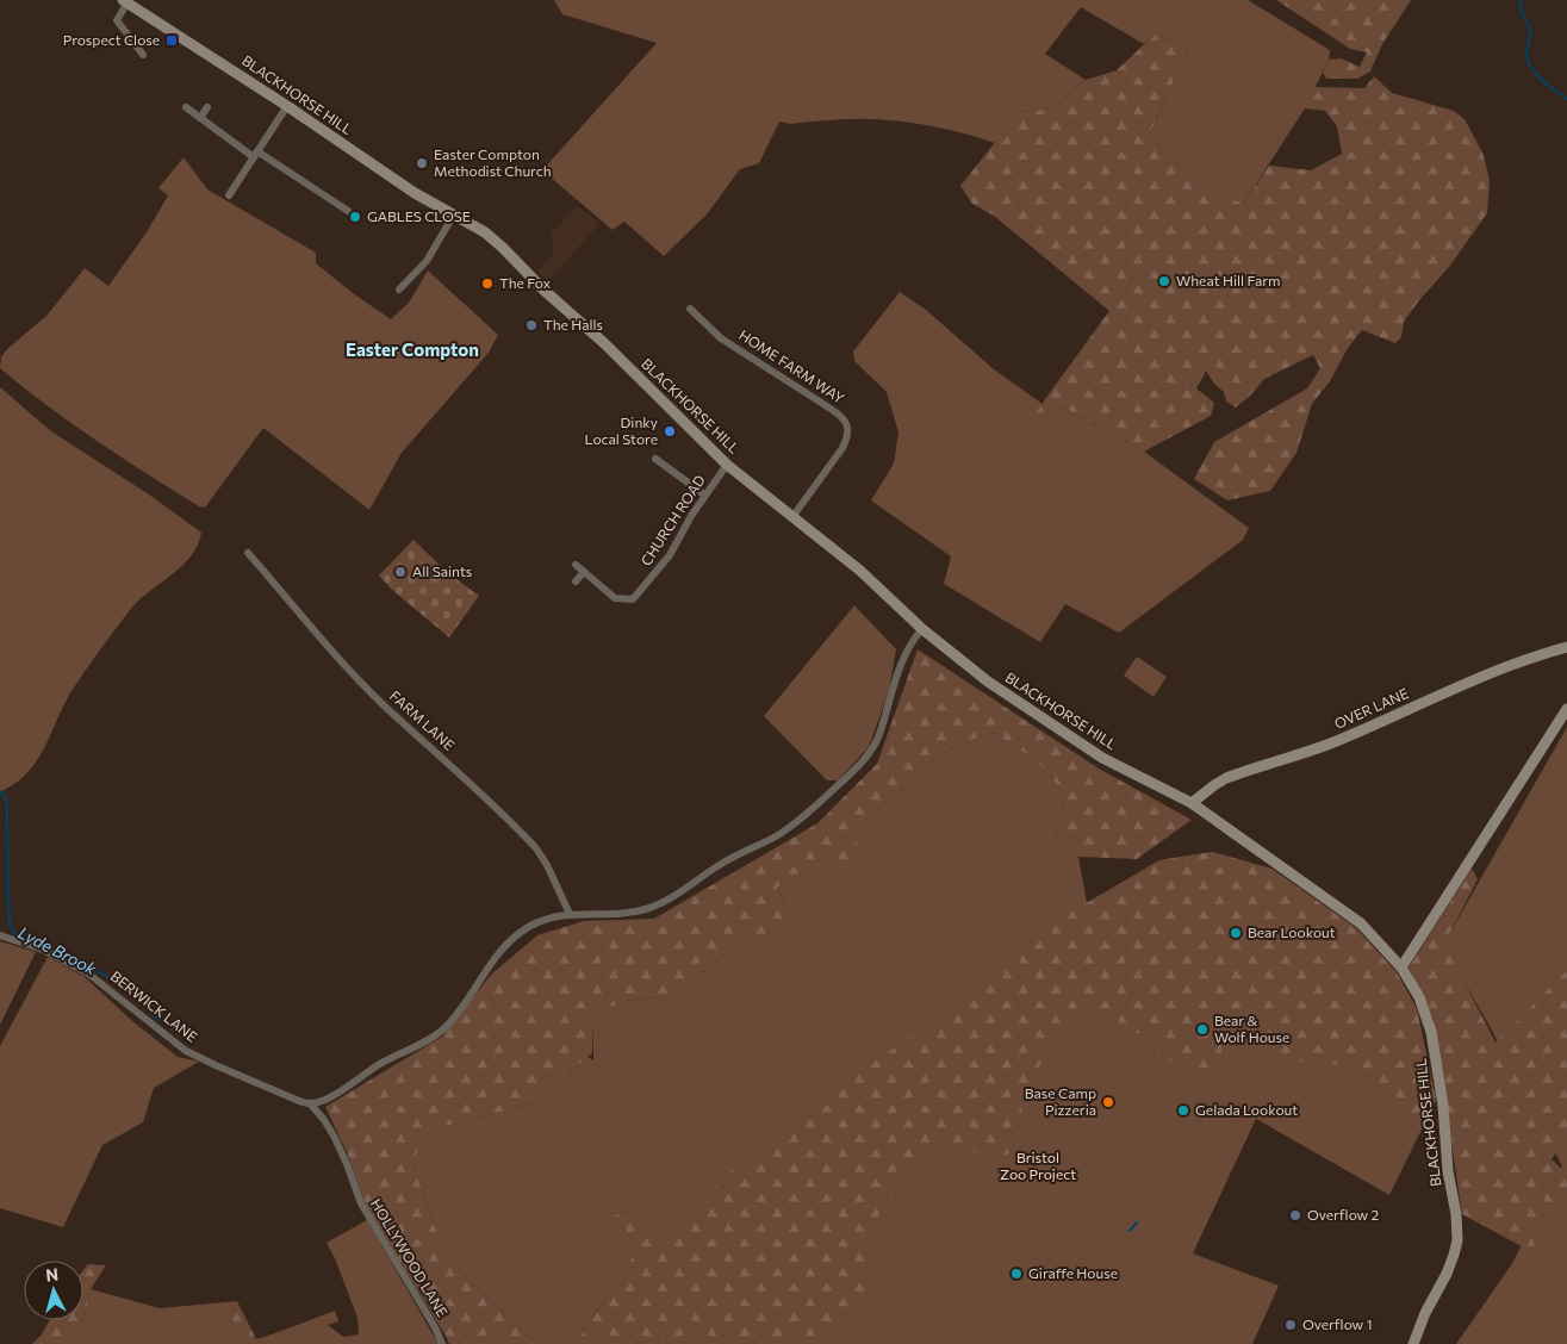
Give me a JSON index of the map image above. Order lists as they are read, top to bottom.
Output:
{
  "streets": {
    "main road": ["BLACKHORSE HILL", "OVER LANE"],
    "street": [
      "HOME FARM WAY",
      "CHURCH ROAD",
      "FARM LANE",
      "BERWICK LANE",
      "HOLLYWOOD LANE"
    ]
  },
  "crossings": [
    ["BLACKHORSE HILL", "HOME FARM WAY"],
    ["BLACKHORSE HILL", "CHURCH ROAD"],
    ["BLACKHORSE HILL", "OVER LANE"],
    ["BERWICK LANE", "HOLLYWOOD LANE"]
  ],
  "districts": ["Easter Compton"],
  "water": ["Lyde Brook"],
  "parks": ["Bristol Zoo Project"],
  "places": {
    "transit": ["Prospect Close"],
    "other": [
      "Easter Compton Methodist Church",
      "GABLES CLOSE",
      "Wheat Hill Farm",
      "The Fox",
      "The Halls",
      "Dinky Local Store",
      "All Saints",
      "Bear Lookout",
      "Bear & Wolf House",
      "Base Camp Pizzeria",
      "Gelada Lookout",
      "Overflow 2",
      "Giraffe House",
      "Overflow 1"
    ]
  },
  "north": "top"
}
